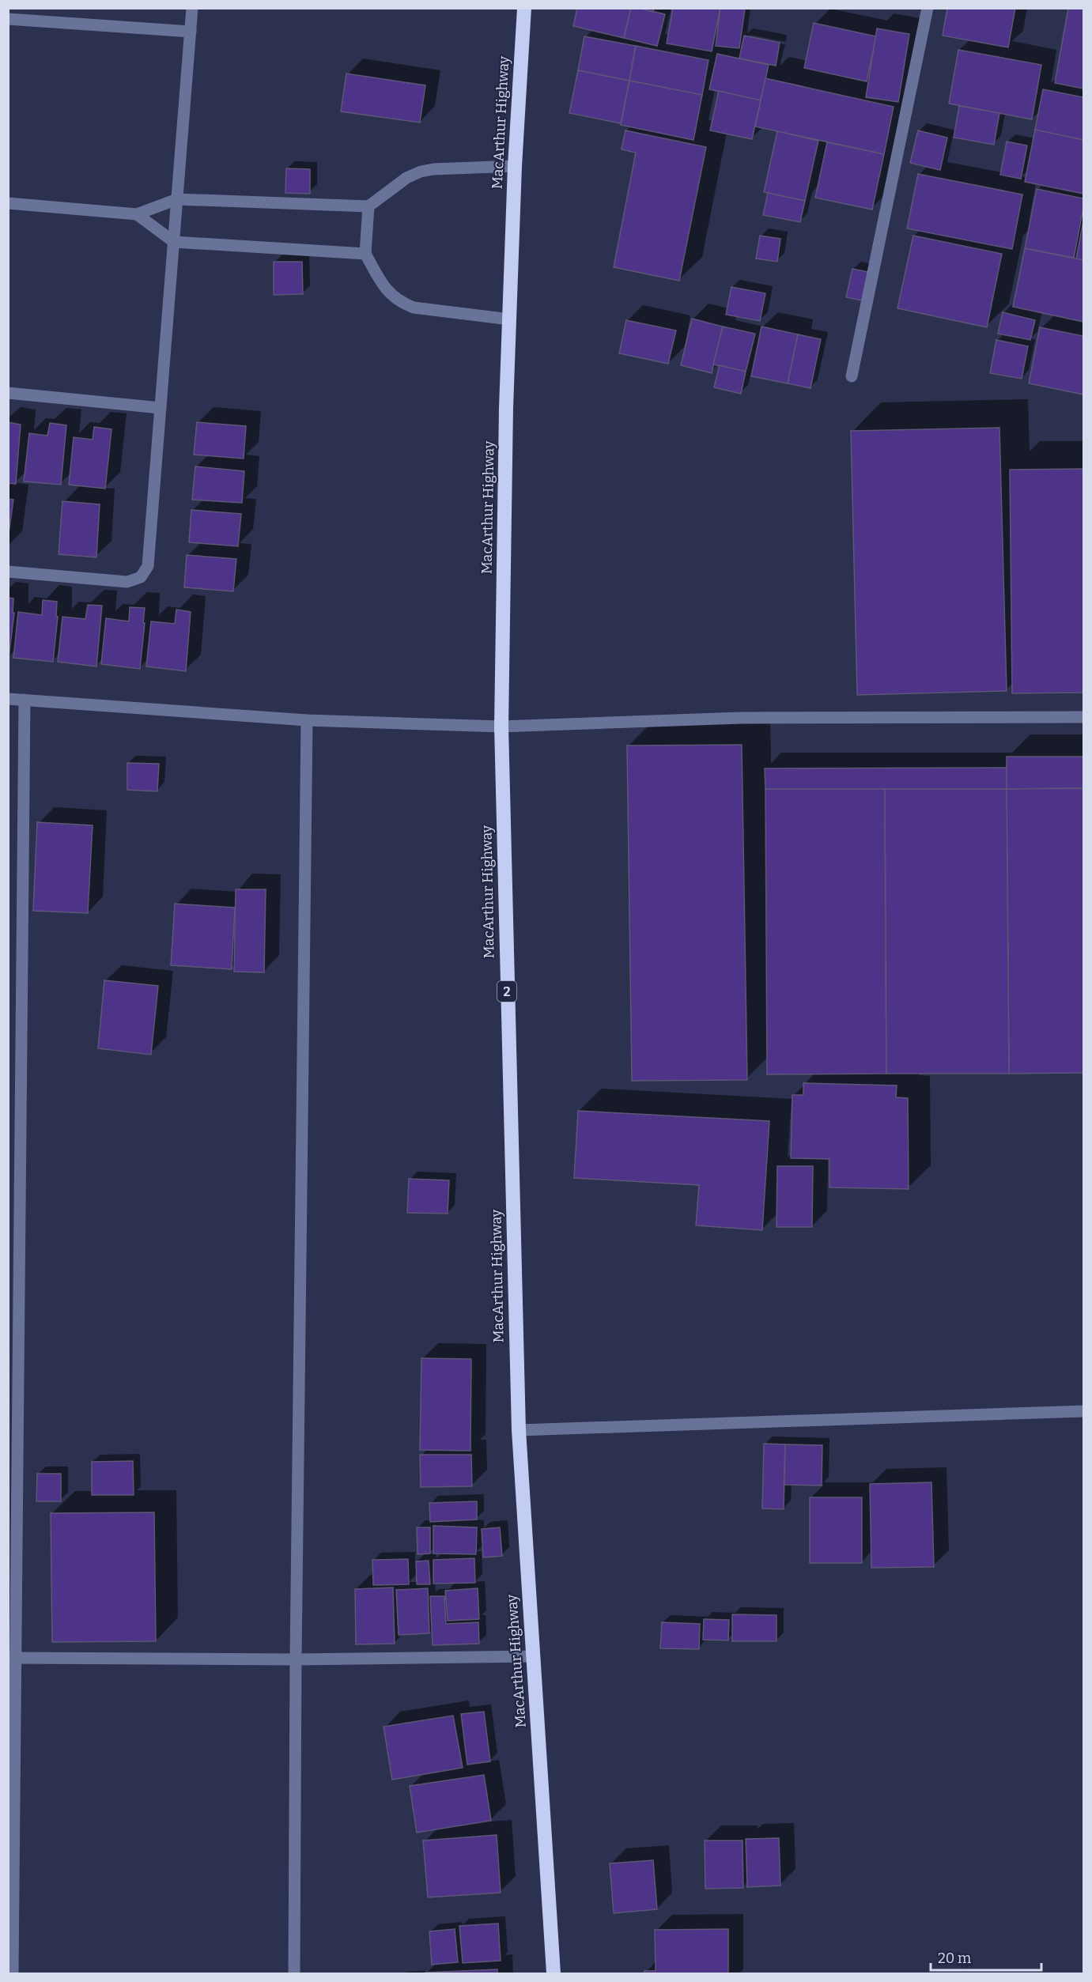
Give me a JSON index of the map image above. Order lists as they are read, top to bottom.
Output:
{
  "streets": {
    "highway": ["MacArthur Highway", "2"]
  },
  "scale_bar": "20 m"
}
